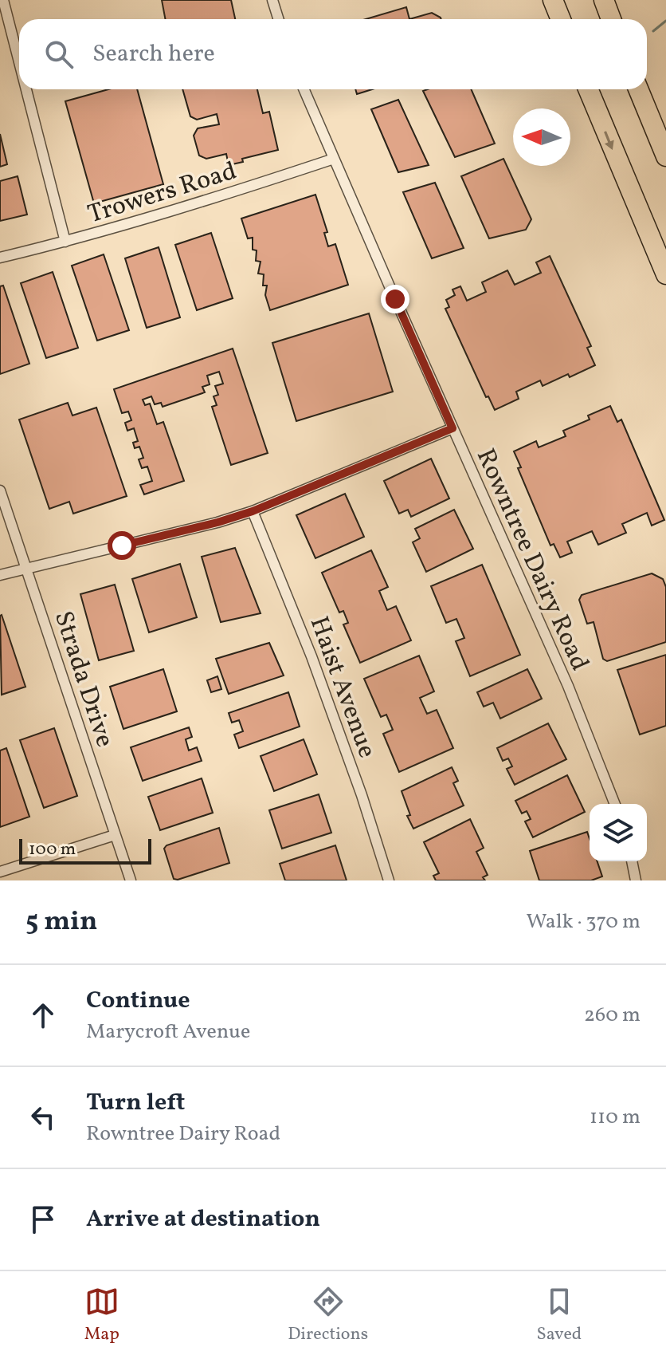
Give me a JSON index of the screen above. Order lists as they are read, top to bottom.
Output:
{
  "streets": {
    "street": [
      "Trowers Road",
      "Rowntree Dairy Road",
      "Strada Drive",
      "Haist Avenue"
    ]
  },
  "crossings": [
    ["Trowers Road", "Rowntree Dairy Road"]
  ],
  "scale_bar": "100 m",
  "north": "left",
  "page": {
    "search": "Search here",
    "scale": "100 m",
    "heading": ["5 min", "Walk · 370 m"],
    "list": [
      ["Continue", "Marycroft Avenue", "260 m"],
      ["Turn left", "Rowntree Dairy Road", "110 m"],
      "Arrive at destination"
    ],
    "nav": ["Map", "Directions", "Saved"]
  }
}
